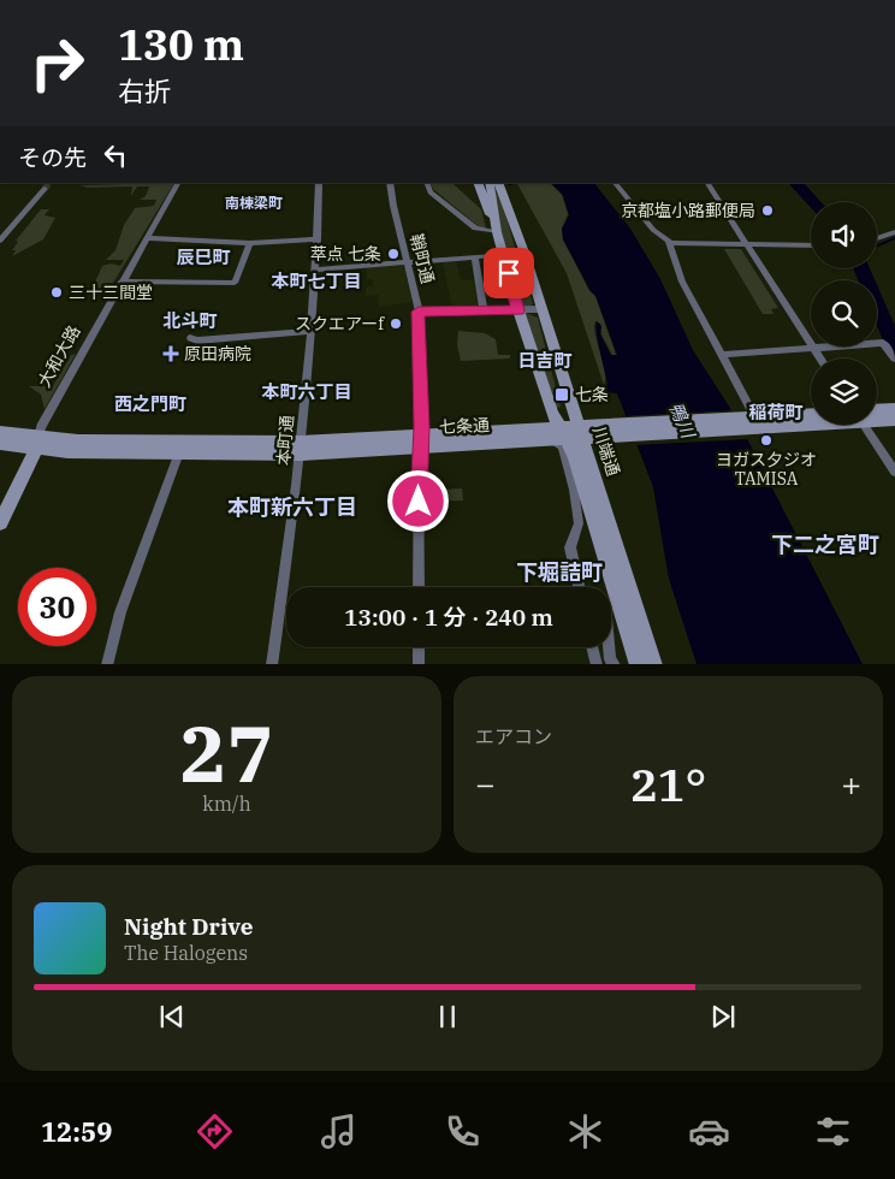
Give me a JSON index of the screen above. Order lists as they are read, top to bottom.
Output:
{
  "streets": {
    "street": [
      "鞘町通",
      "大和大路",
      "七条通",
      "本町通",
      "川端通"
    ]
  },
  "crossings": [
    ["鞘町通", "七条通"],
    ["大和大路", "七条通"],
    ["七条通", "本町通"],
    ["七条通", "川端通"]
  ],
  "districts": [
    "南棟梁町",
    "辰巳町",
    "本町七丁目",
    "北斗町",
    "日吉町",
    "本町六丁目",
    "西之門町",
    "稲荷町",
    "本町新六丁目",
    "下二之宮町",
    "下堀詰町"
  ],
  "water": ["鴨川"],
  "places": {
    "other": [
      "京都塩小路郵便局",
      "萃点 七条",
      "三十三間堂",
      "スクエアーf",
      "ヨガス夕ジオ TAMISA"
    ],
    "health": ["原田病院"],
    "transit": ["七条"]
  },
  "page": {
    "turn": ["130 m", "右折"],
    "then": "その先",
    "limit": "30",
    "trip": "13:00 · 1 分 · 240 m",
    "tile": [
      ["27", "km/h"],
      "エアコン"
    ],
    "heat": ["−", "21°", "+"],
    "song": ["Night Drive", "The Halogens"],
    "tabs": "12:59"
  }
}
